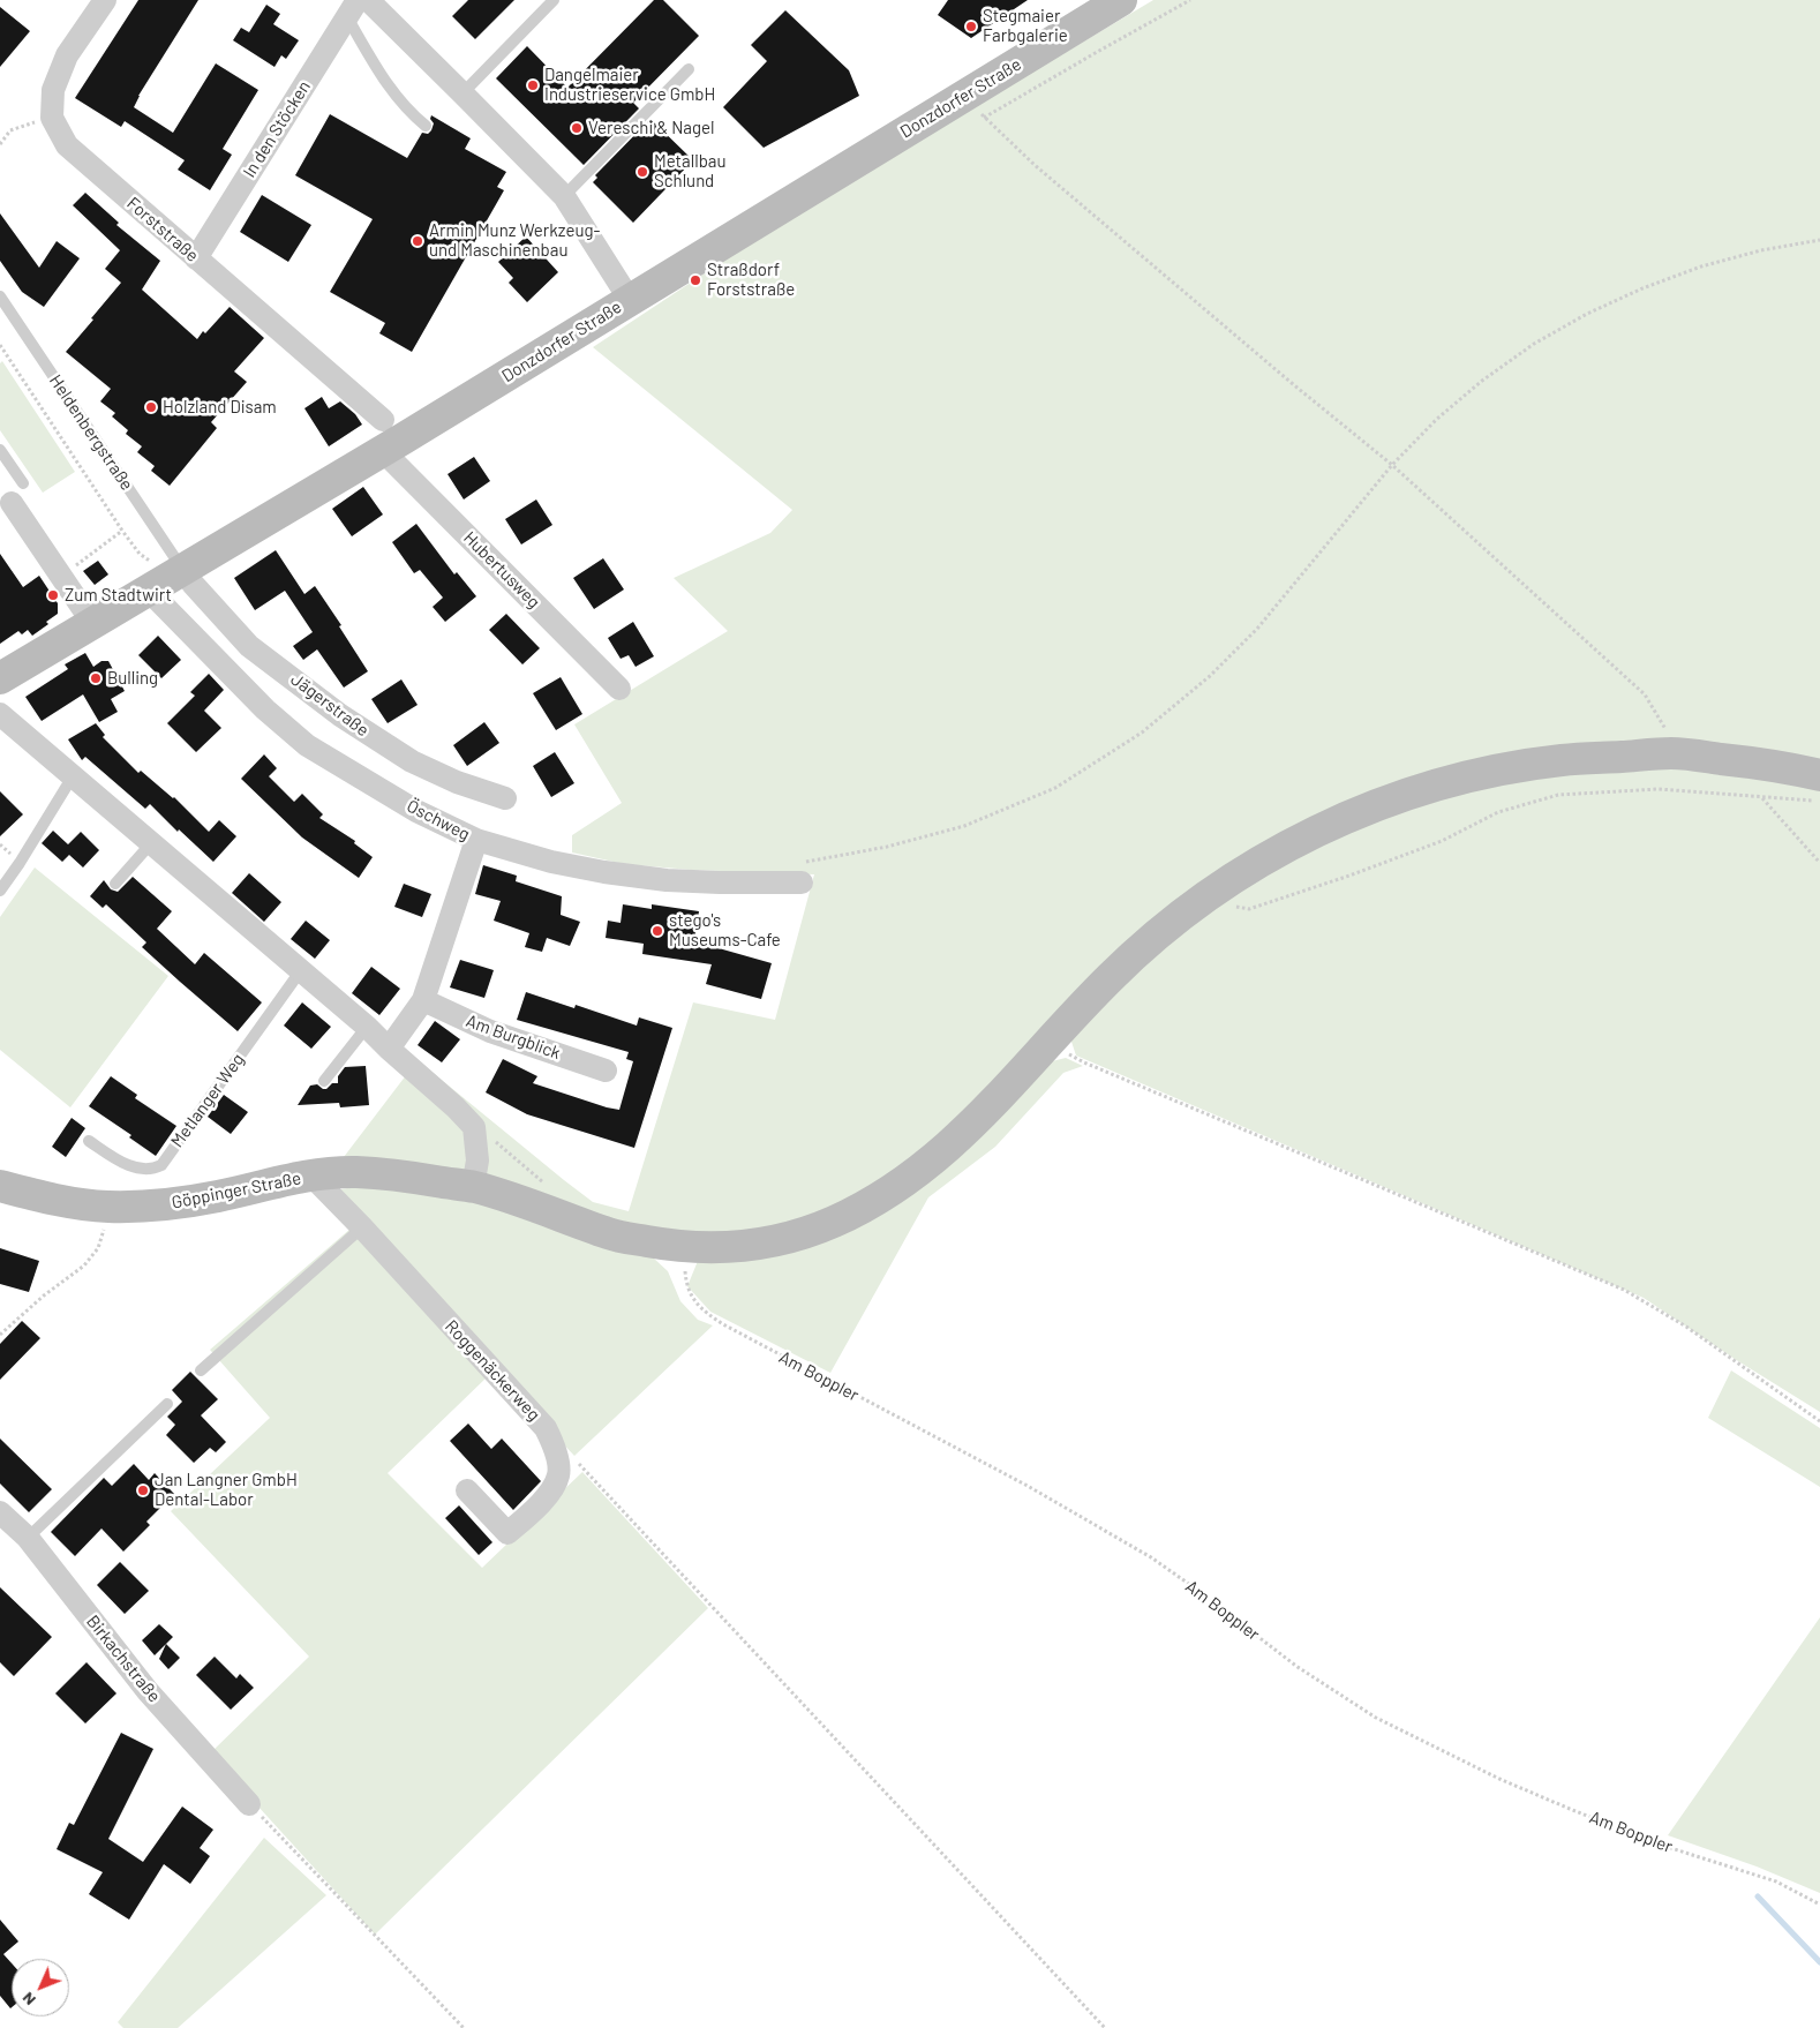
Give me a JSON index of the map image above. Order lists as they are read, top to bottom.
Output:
{
  "streets": {
    "main road": ["Donzdorfer Straße", "Göppinger Straße"],
    "street": [
      "In den Stöcken",
      "Forststraße",
      "Hubertusweg",
      "Jägerstraße",
      "Öschweg",
      "Am Burgblick",
      "Roggenäckerweg",
      "Birkachstraße"
    ],
    "lane": ["Heldenbergstraße", "Metlanger Weg"],
    "path": ["Am Boppler"]
  },
  "crossings": [
    ["Donzdorfer Straße", "Heldenbergstraße"],
    ["Donzdorfer Straße", "Hubertusweg"],
    ["Donzdorfer Straße", "Jägerstraße"],
    ["Donzdorfer Straße", "Öschweg"],
    ["In den Stöcken", "Forststraße"],
    ["Heldenbergstraße", "Jägerstraße"],
    ["Heldenbergstraße", "Öschweg"],
    ["Jägerstraße", "Öschweg"],
    ["Göppinger Straße", "Roggenäckerweg"],
    ["Göppinger Straße", "Am Boppler"]
  ],
  "places": [
    "Stegmaier Farbgalerie",
    "Dangelmaier Industrieservice GmbH",
    "Vereschi & Nagel",
    "Metallbau Schlund",
    "Armin Munz Werkzeug- und Maschinenbau",
    "Straßdorf Forststraße",
    "Holzland Disam",
    "Zum Stadtwirt",
    "Bulling",
    "stego's Museums-Cafe",
    "Jan Langner GmbH Dental-Labor"
  ],
  "north": "bottom left"
}
